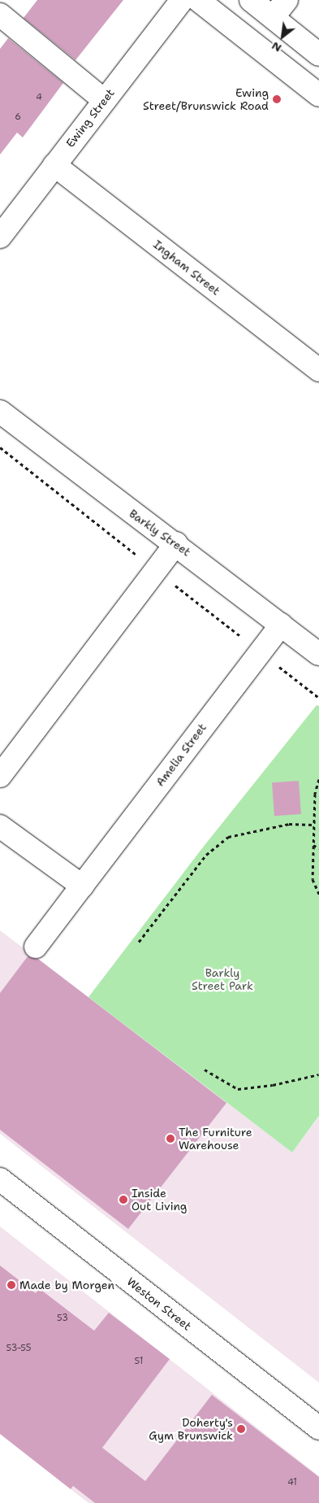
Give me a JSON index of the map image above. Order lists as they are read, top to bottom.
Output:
{
  "streets": {
    "street": [
      "Ewing Street",
      "Ingham Street",
      "Barkly Street",
      "Amelia Street",
      "Weston Street"
    ]
  },
  "crossings": [
    ["Ewing Street", "Ingham Street"],
    ["Barkly Street", "Amelia Street"]
  ],
  "parks": ["Barkly Street Park"],
  "places": [
    "Ewing Street/Brunswick Road",
    "The Furniture Warehouse",
    "Inside Out Living",
    "Made by Morgen",
    "Doherty's Gym Brunswick"
  ],
  "house_numbers": [
    "4",
    "6",
    "53",
    "53-55",
    "51",
    "41"
  ],
  "north": "bottom left"
}
